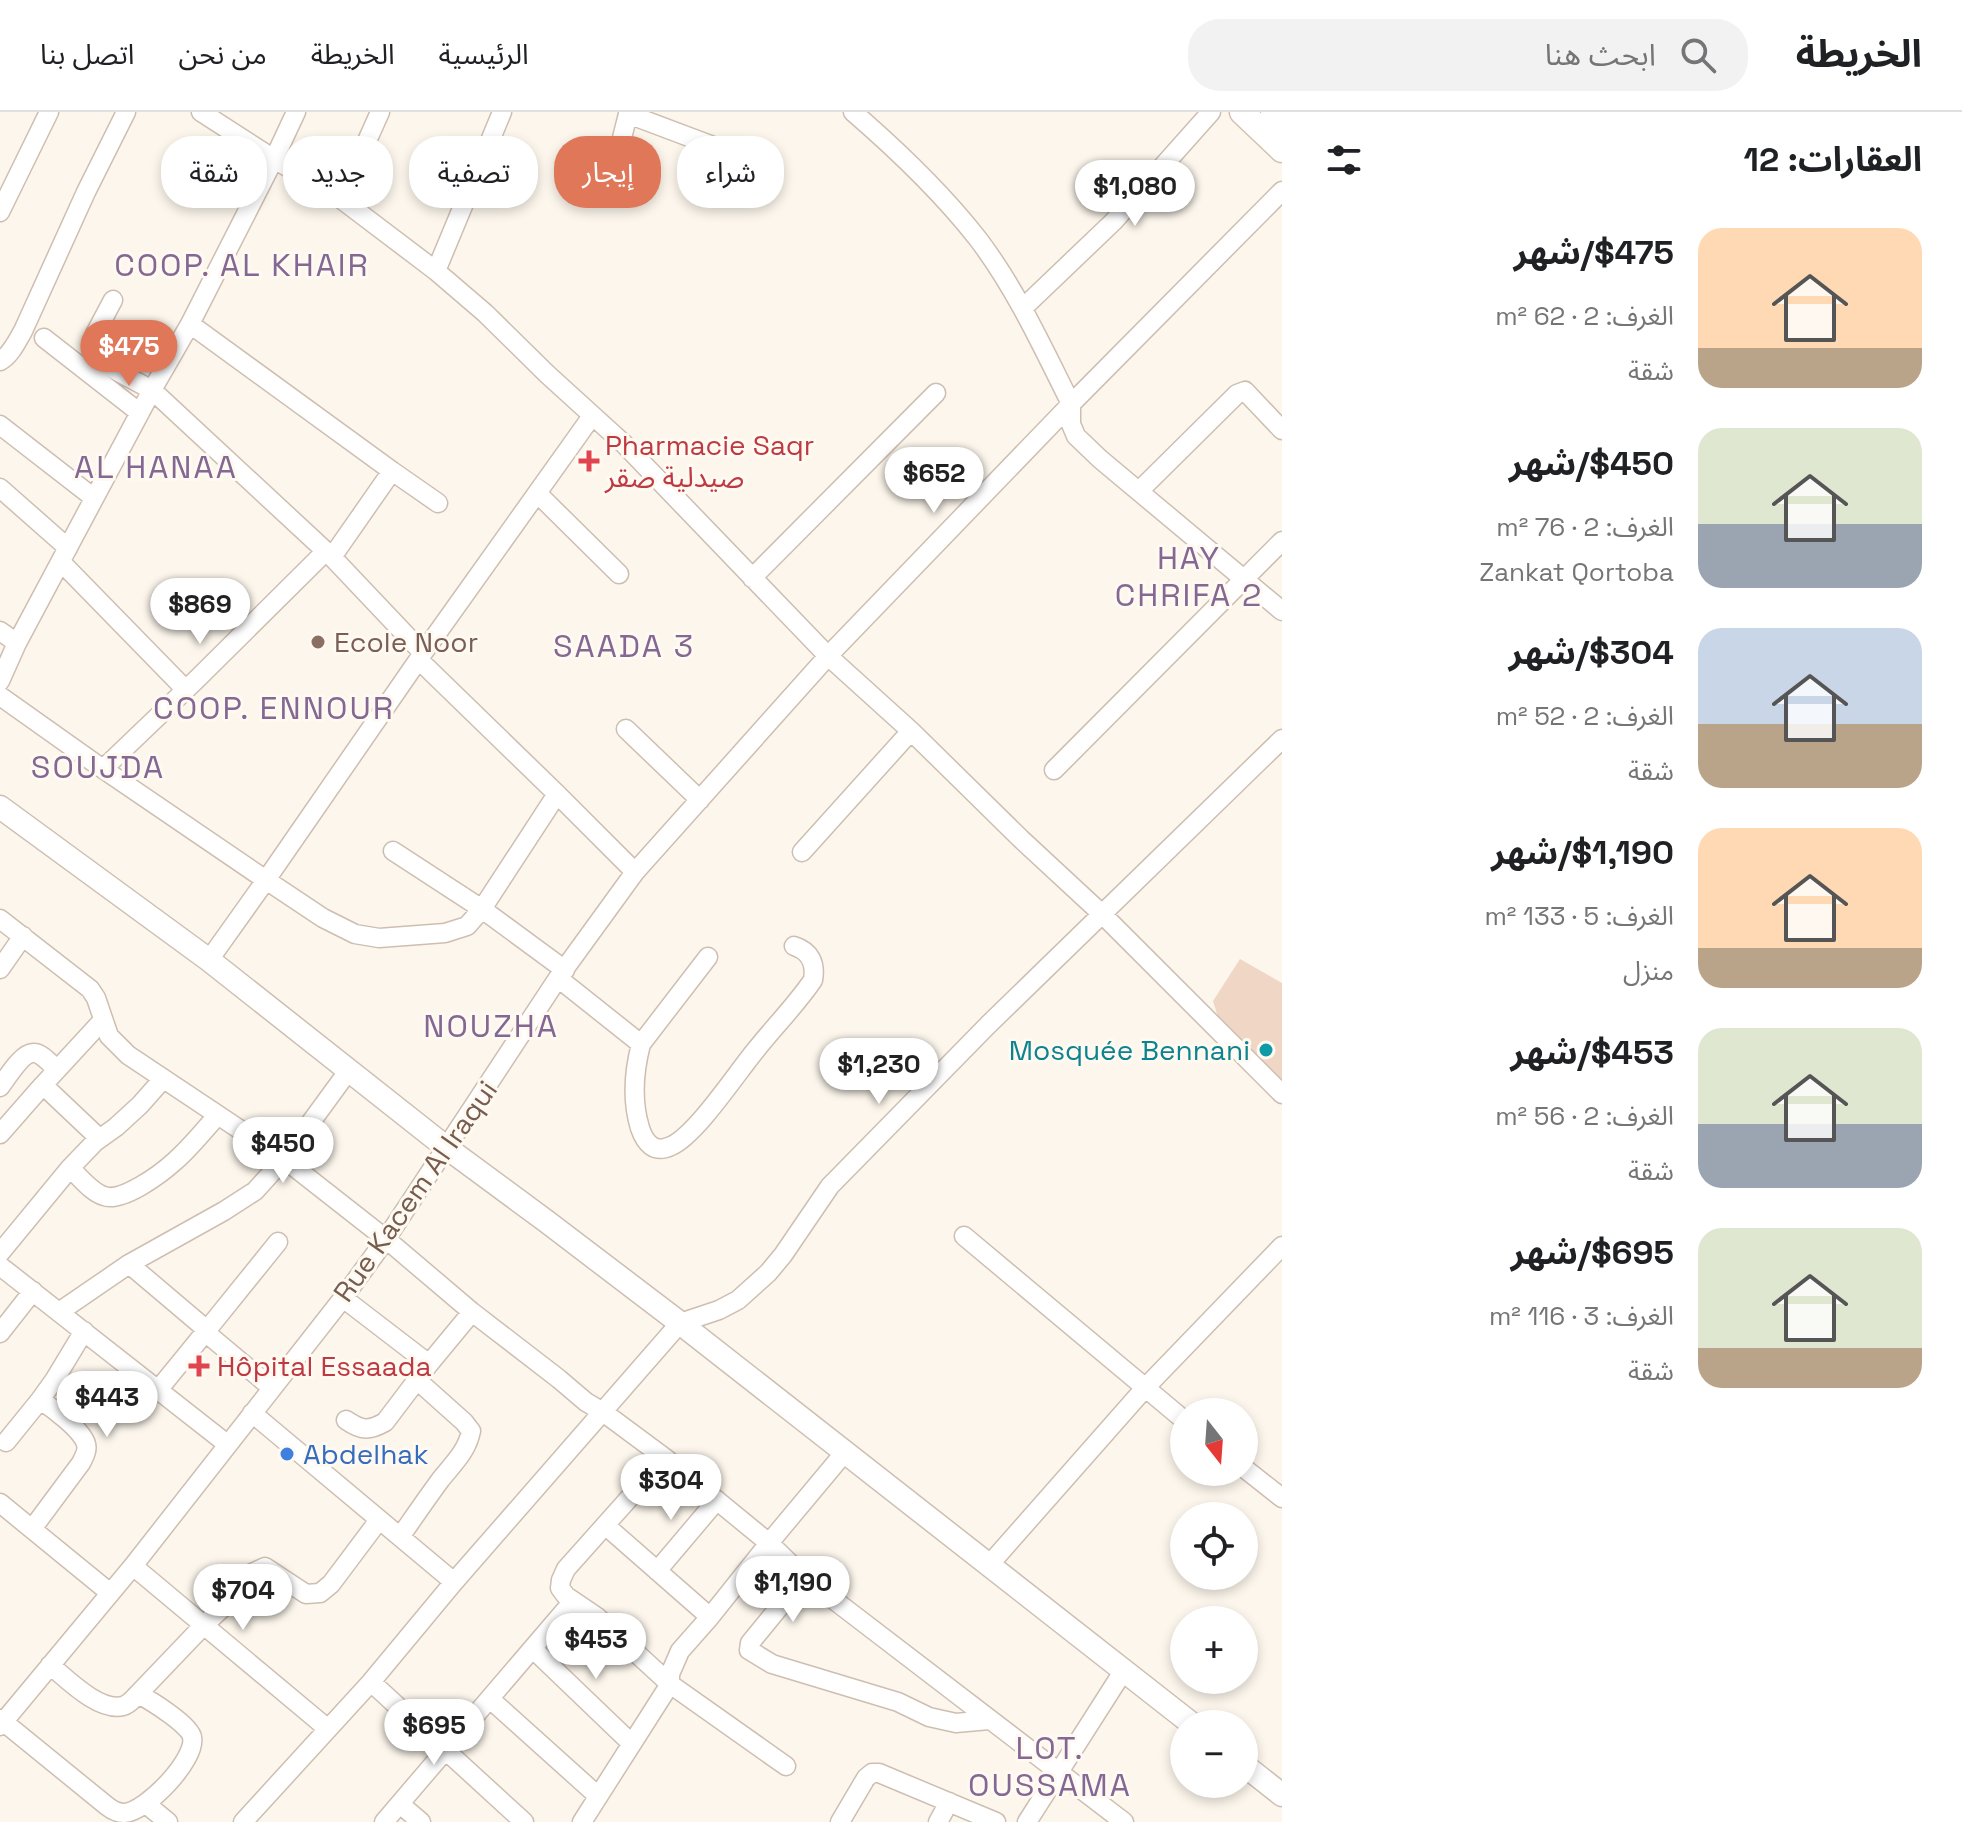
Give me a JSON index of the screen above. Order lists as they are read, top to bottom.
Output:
{
  "streets": {
    "street": ["Rue Kacem Al Iraqui"]
  },
  "districts": [
    "COOP. AL KHAIR",
    "AL HANAA",
    "HAY CHRIFA 2",
    "SAADA 3",
    "COOP. ENNOUR",
    "SOUJDA",
    "NOUZHA",
    "LOT. OUSSAMA"
  ],
  "places": {
    "health": ["Pharmacie Saqr صيدلية صقر", "Hôpital Essaada"],
    "other": ["Ecole Noor", "Mosquée Bennani", "Abdelhak"]
  },
  "north": "bottom",
  "page": {
    "header": "الخريطة",
    "search": "ابحث هنا",
    "nav": [
      "الرئيسية",
      "الخريطة",
      "من نحن",
      "اتصل بنا"
    ],
    "heading": "العقارات: 12",
    "chip": [
      "شراء",
      "إيجار",
      "تصفية",
      "جديد",
      "شقة"
    ],
    "price": [
      "$1,080",
      "$475",
      "$652",
      "$869",
      "$1,230",
      "$450",
      "$443",
      "$304",
      "$1,190",
      "$704",
      "$453",
      "$695"
    ],
    "list": [
      {
        "name": "$475/شهر",
        "note": "الغرف: 2 · 62 m² · شقة"
      },
      {
        "name": "$450/شهر",
        "note": "الغرف: 2 · 76 m² · Zankat Qortoba"
      },
      {
        "name": "$304/شهر",
        "note": "الغرف: 2 · 52 m² · شقة"
      },
      {
        "name": "$1,190/شهر",
        "note": "الغرف: 5 · 133 m² · منزل"
      },
      {
        "name": "$453/شهر",
        "note": "الغرف: 2 · 56 m² · شقة"
      },
      {
        "name": "$695/شهر",
        "note": "الغرف: 3 · 116 m² · شقة"
      }
    ],
    "map_buttons": ["+", "−"]
  }
}
